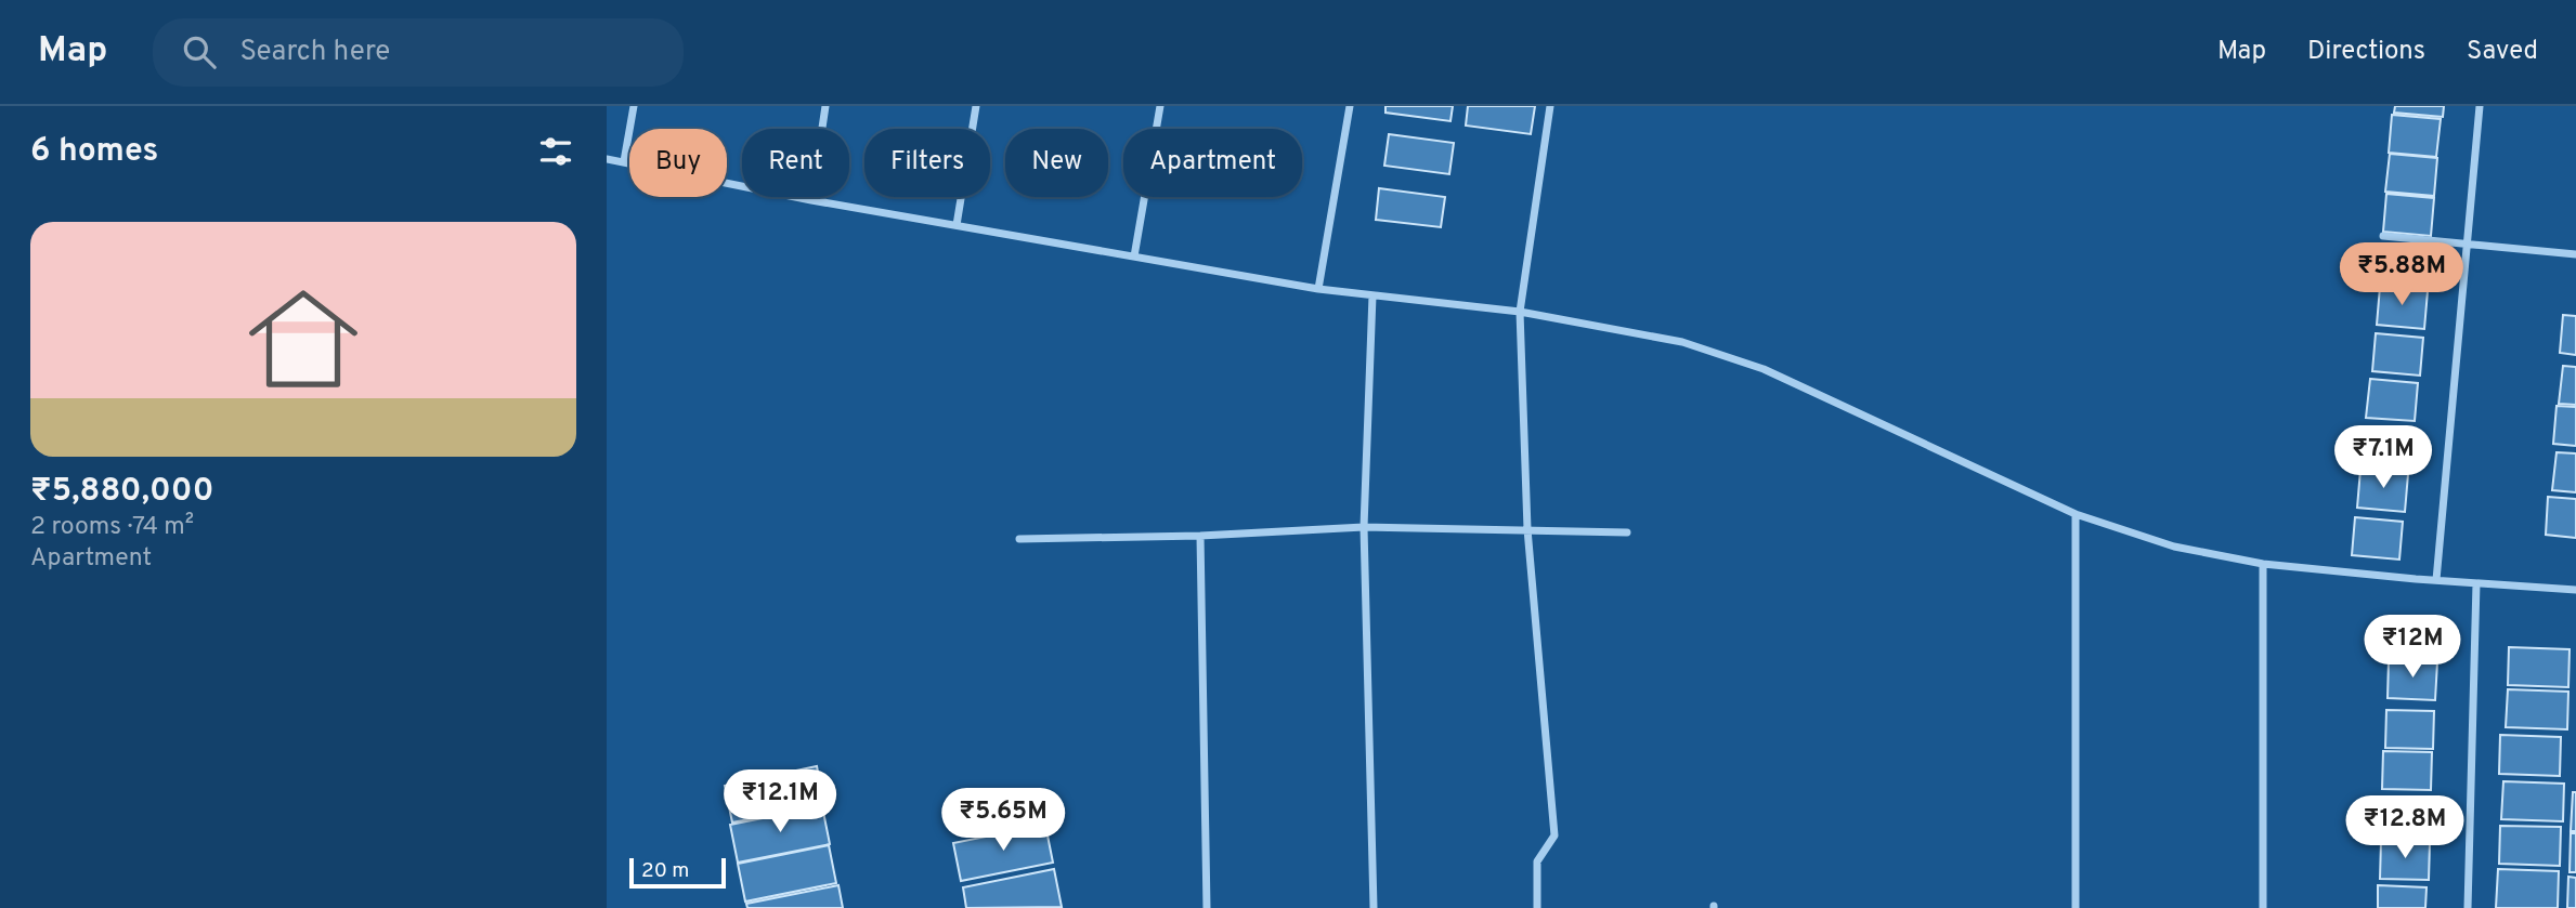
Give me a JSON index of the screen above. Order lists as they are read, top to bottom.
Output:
{
  "scale_bar": "20 m",
  "page": {
    "header": "Map",
    "search": "Search here",
    "nav": ["Map", "Directions", "Saved"],
    "heading": "6 homes",
    "chip": [
      "Buy",
      "Rent",
      "Filters",
      "New",
      "Apartment"
    ],
    "list": [
      {
        "name": "₹5,880,000",
        "note": "2 rooms · 74 m² · Apartment"
      }
    ],
    "price": [
      "₹5.88M",
      "₹7.1M",
      "₹12M",
      "₹12.1M",
      "₹5.65M",
      "₹12.8M"
    ],
    "scale": "20 m"
  }
}
